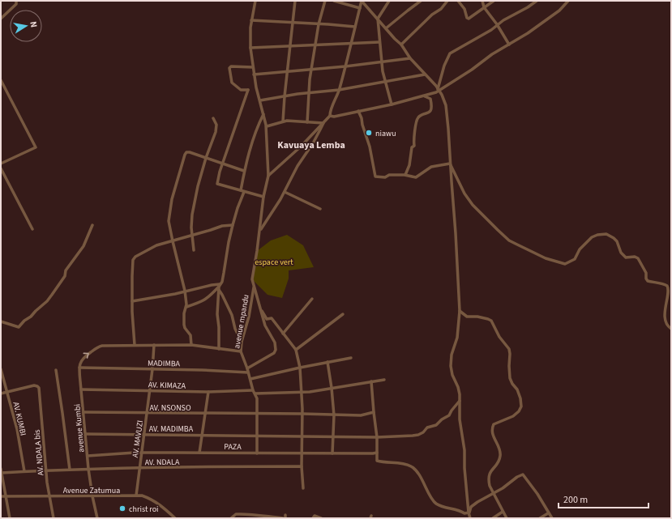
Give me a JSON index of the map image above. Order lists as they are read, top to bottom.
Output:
{
  "streets": {
    "street": [
      "avenue mpandu",
      "MADIMBA",
      "AV. KIMAZA",
      "AV. NSONSO",
      "AV. KUMBI",
      "avenue Kumbi",
      "AV. MADIMBA",
      "AV. MAVUZI",
      "PAZA",
      "AV. NDALA bis",
      "AV. NDALA",
      "Avenue Zatumua"
    ]
  },
  "crossings": [
    ["avenue mpandu", "MADIMBA"],
    ["avenue mpandu", "AV. KIMAZA"],
    ["avenue mpandu", "AV. NSONSO"],
    ["avenue mpandu", "AV. MADIMBA"],
    ["avenue mpandu", "PAZA"],
    ["MADIMBA", "avenue Kumbi"],
    ["MADIMBA", "AV. MAVUZI"],
    ["AV. KIMAZA", "avenue Kumbi"],
    ["AV. KIMAZA", "AV. MAVUZI"],
    ["AV. NSONSO", "avenue Kumbi"],
    ["AV. NSONSO", "AV. MAVUZI"],
    ["AV. KUMBI", "AV. NDALA bis"],
    ["AV. KUMBI", "AV. NDALA"],
    ["avenue Kumbi", "AV. MADIMBA"],
    ["avenue Kumbi", "PAZA"],
    ["avenue Kumbi", "AV. NDALA"],
    ["avenue Kumbi", "Avenue Zatumua"],
    ["AV. MADIMBA", "AV. MAVUZI"],
    ["AV. MAVUZI", "PAZA"],
    ["AV. MAVUZI", "AV. NDALA"],
    ["AV. MAVUZI", "Avenue Zatumua"],
    ["AV. NDALA bis", "AV. NDALA"],
    ["AV. NDALA bis", "Avenue Zatumua"]
  ],
  "districts": ["Kavuaya Lemba"],
  "parks": ["espace vert"],
  "places": ["niawu", "christ roi"],
  "scale_bar": "200 m",
  "north": "right"
}
